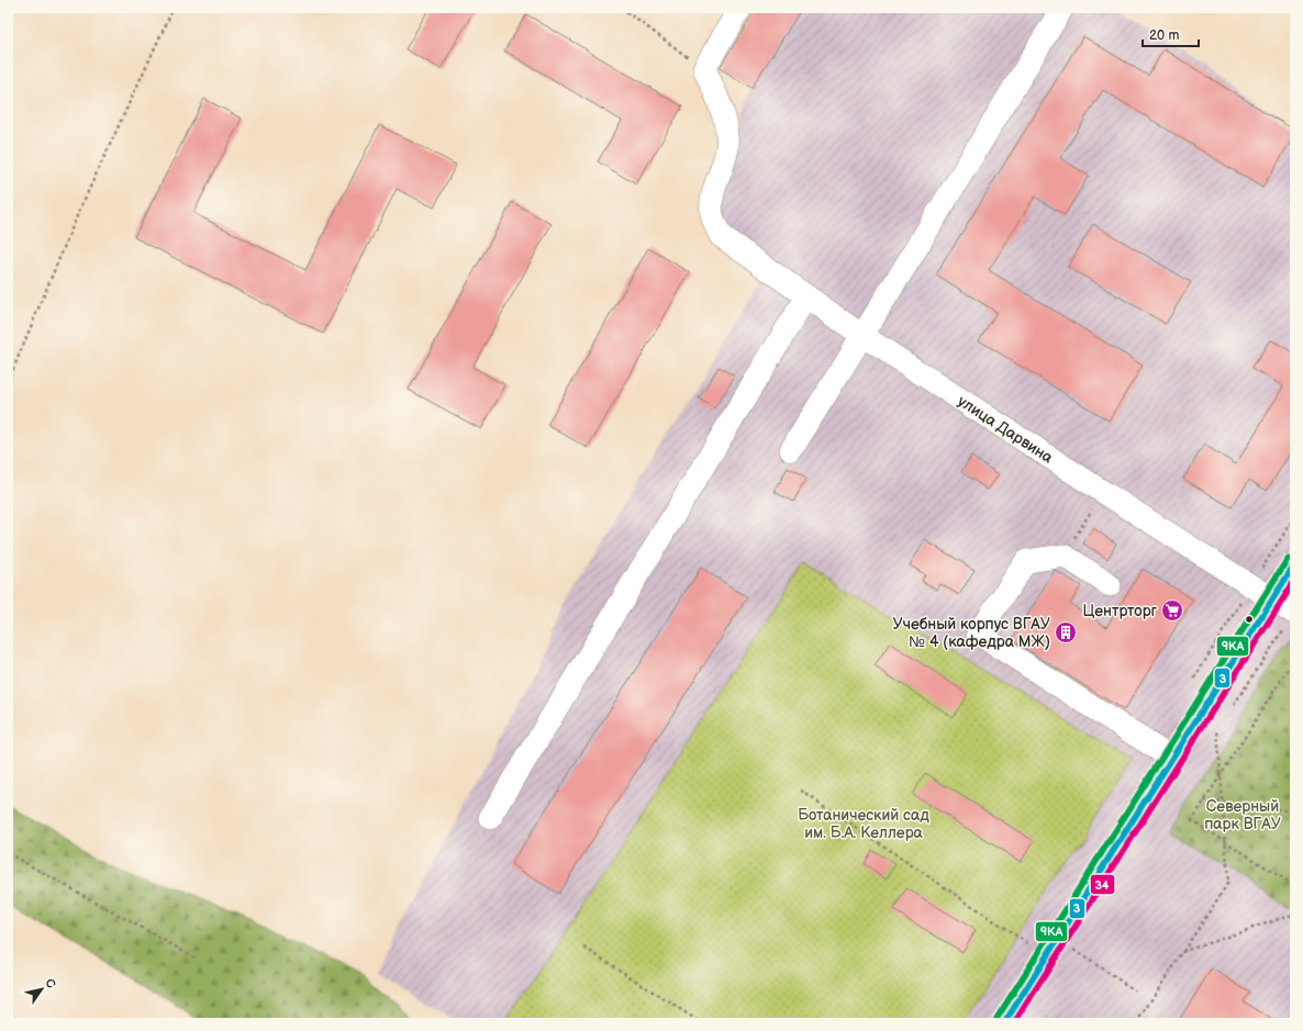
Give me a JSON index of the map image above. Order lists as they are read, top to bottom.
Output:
{
  "streets": {
    "street": ["улица Дарвина"]
  },
  "parks": ["Северный парк ВГАУ", "Ботанический сад им. Б.А. Келлера"],
  "places": {
    "supermarket": ["Центрторг"],
    "building": ["Учебный корпус ВГАУ № 4 (кафедра МЖ)"]
  },
  "lines": ["transit line 9КА", "transit line 3", "transit line 34"],
  "scale_bar": "20 m",
  "north": "top right"
}
